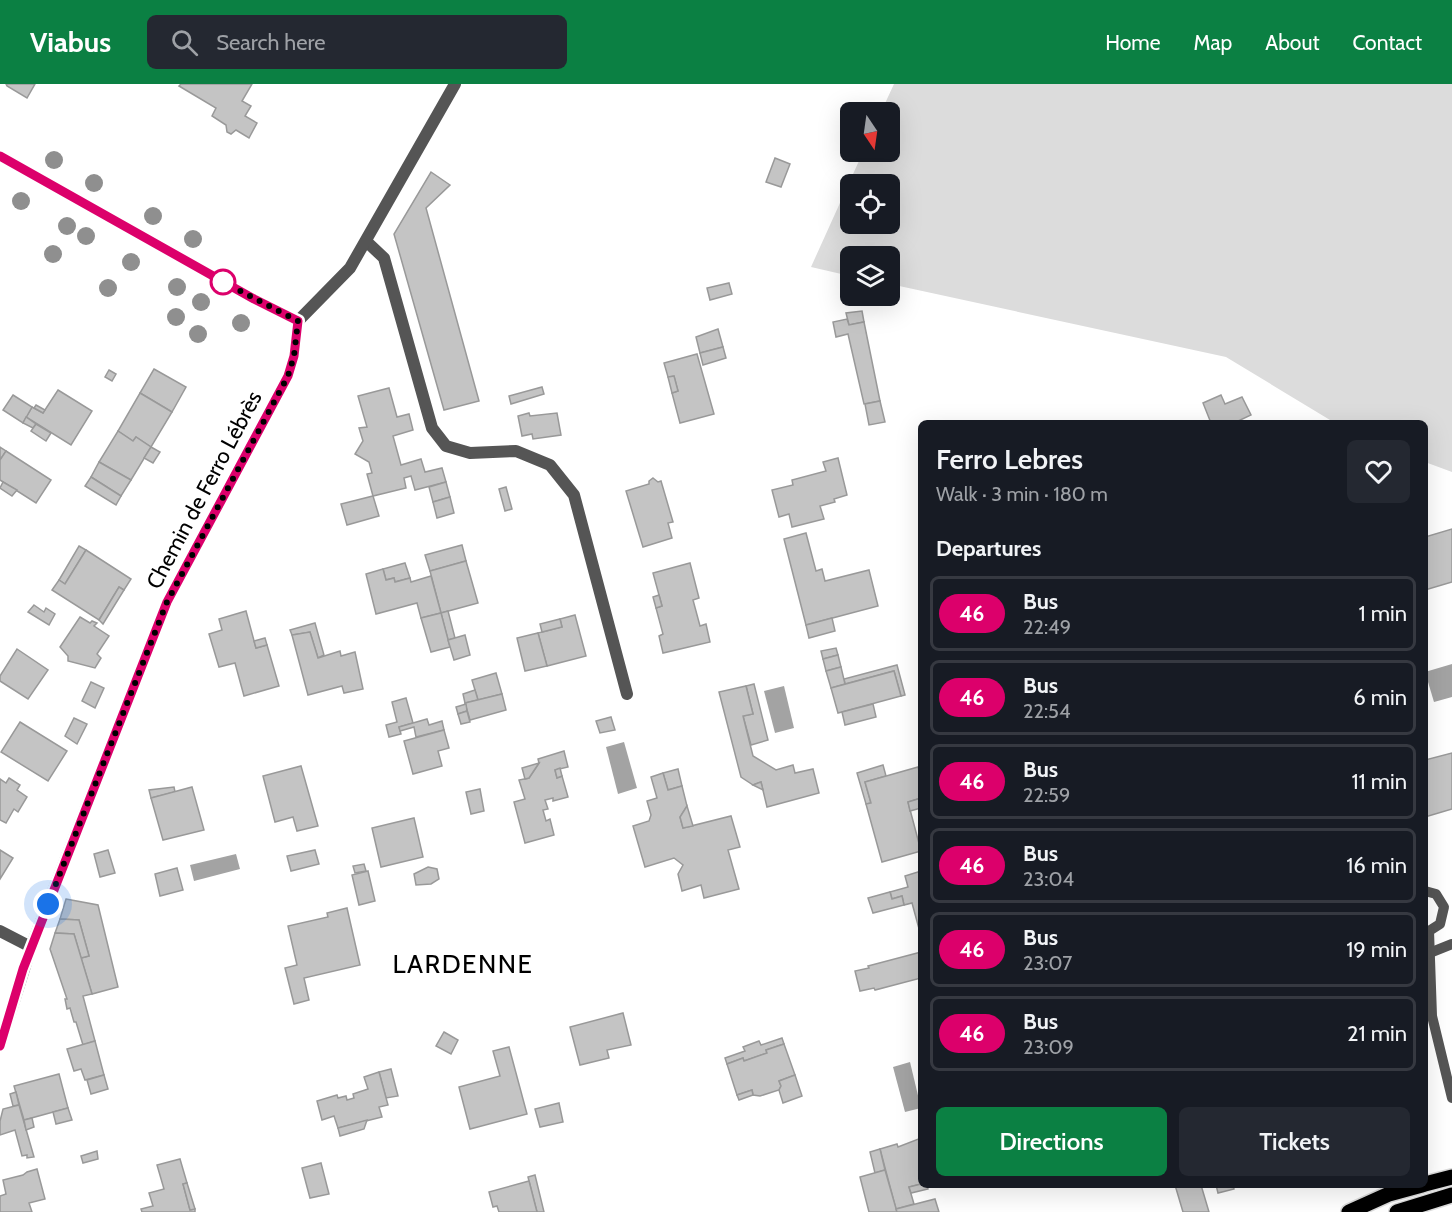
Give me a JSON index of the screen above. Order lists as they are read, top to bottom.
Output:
{
  "streets": {
    "street": ["Chemin de Ferro Lébrès"]
  },
  "districts": ["LARDENNE"],
  "lines": ["bus line 46"],
  "north": "bottom",
  "page": {
    "header": "Viabus",
    "search": "Search here",
    "nav": [
      "Home",
      "Map",
      "About",
      "Contact"
    ],
    "heading": [
      ["Ferro Lebres", "Walk · 3 min · 180 m"],
      "Departures"
    ],
    "list": [
      {
        "mark": "46",
        "name": "Bus",
        "note": "22:49",
        "value": "1 min"
      },
      {
        "mark": "46",
        "name": "Bus",
        "note": "22:54",
        "value": "6 min"
      },
      {
        "mark": "46",
        "name": "Bus",
        "note": "22:59",
        "value": "11 min"
      },
      {
        "mark": "46",
        "name": "Bus",
        "note": "23:04",
        "value": "16 min"
      },
      {
        "mark": "46",
        "name": "Bus",
        "note": "23:07",
        "value": "19 min"
      },
      {
        "mark": "46",
        "name": "Bus",
        "note": "23:09",
        "value": "21 min"
      }
    ],
    "buttons": ["Directions", "Tickets"]
  }
}
